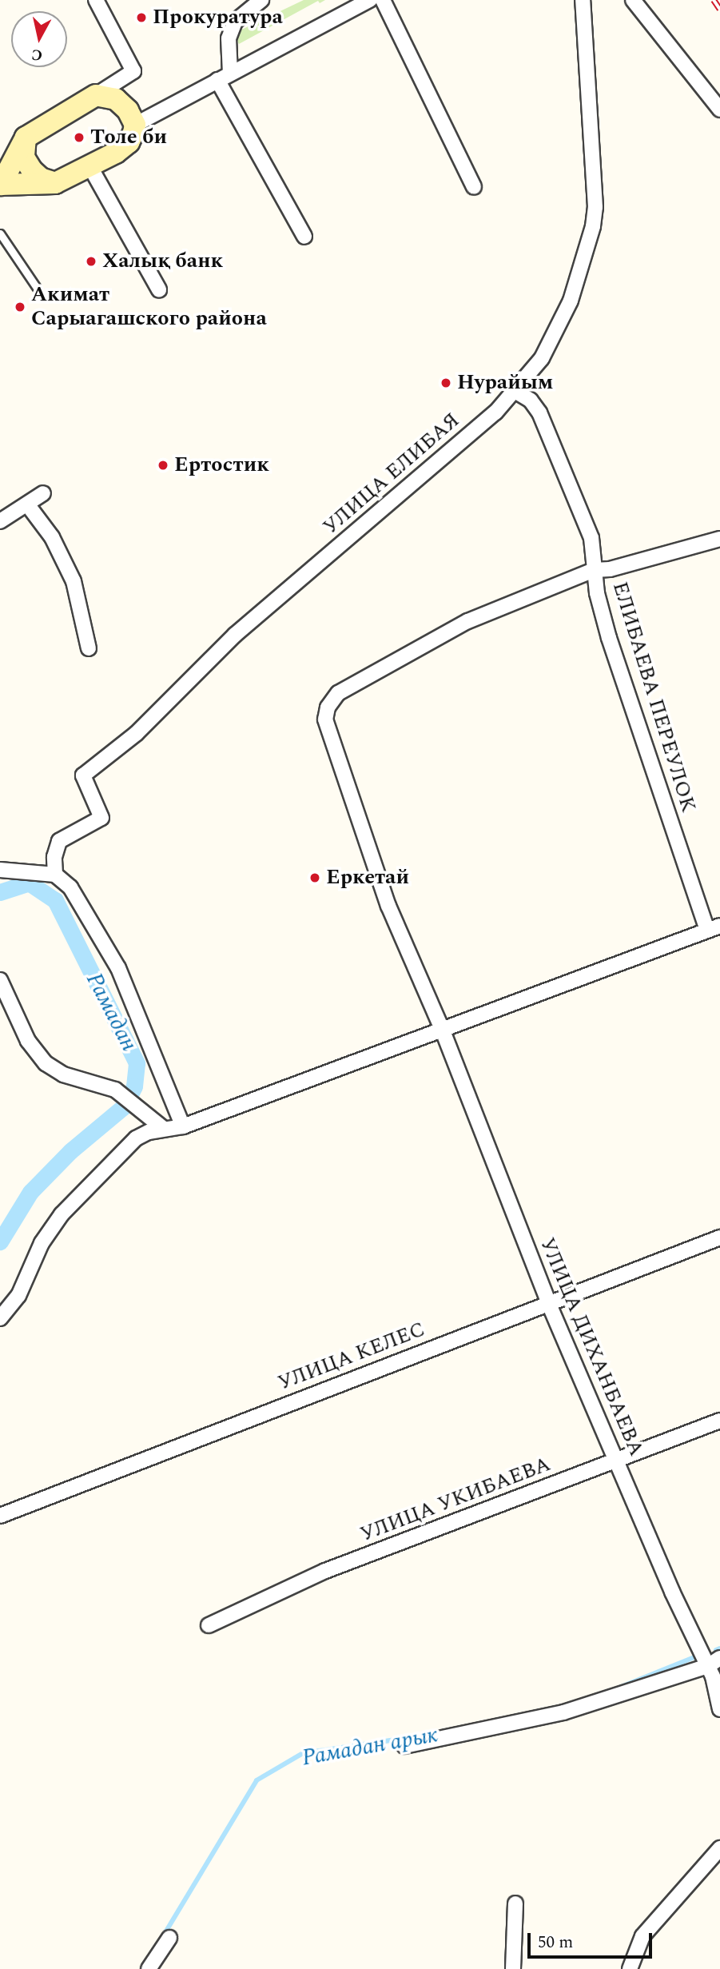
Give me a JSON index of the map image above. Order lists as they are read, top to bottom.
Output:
{
  "streets": {
    "street": [
      "УЛИЦА ЕЛИБАЯ",
      "ЕЛИБАЕВА ПЕРЕУЛОК",
      "УЛИЦА ДИХАНБАЕВА",
      "УЛИЦА КЕЛЕС",
      "УЛИЦА УКИБАЕВА"
    ]
  },
  "crossings": [
    ["УЛИЦА ЕЛИБАЯ", "ЕЛИБАЕВА ПЕРЕУЛОК"],
    ["ЕЛИБАЕВА ПЕРЕУЛОК", "УЛИЦА ДИХАНБАЕВА"],
    ["УЛИЦА ДИХАНБАЕВА", "УЛИЦА КЕЛЕС"],
    ["УЛИЦА ДИХАНБАЕВА", "УЛИЦА УКИБАЕВА"]
  ],
  "water": ["Рамадан", "Рамадан арык"],
  "places": [
    "Прокуратура",
    "Толе би",
    "Халық банк",
    "Акимат Сарыагашского района",
    "Нурайым",
    "Ертостик",
    "Еркетай"
  ],
  "scale_bar": "50 m",
  "north": "bottom"
}
